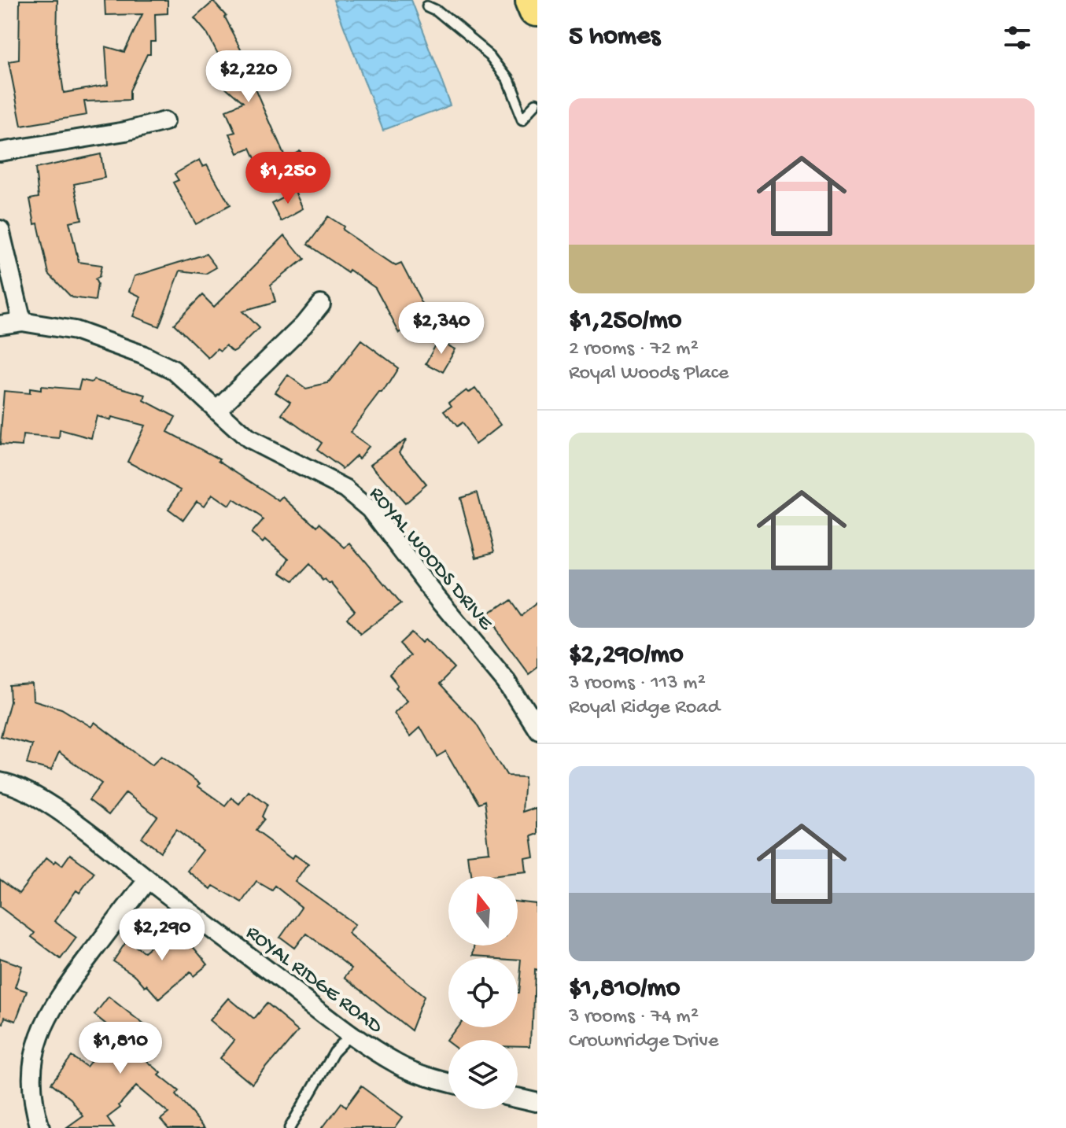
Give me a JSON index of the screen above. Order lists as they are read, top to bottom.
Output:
{
  "streets": {
    "street": ["ROYAL WOODS DRIVE", "ROYAL RIDGE ROAD"]
  },
  "north": "top",
  "page": {
    "heading": "5 homes",
    "price": [
      "$2,220",
      "$1,250",
      "$2,340",
      "$2,290",
      "$1,810"
    ],
    "list": [
      {
        "name": "$1,250/mo",
        "note": "2 rooms · 72 m² · Royal Woods Place"
      },
      {
        "name": "$2,290/mo",
        "note": "3 rooms · 113 m² · Royal Ridge Road"
      },
      {
        "name": "$1,810/mo",
        "note": "3 rooms · 74 m² · Crownridge Drive"
      }
    ]
  }
}
